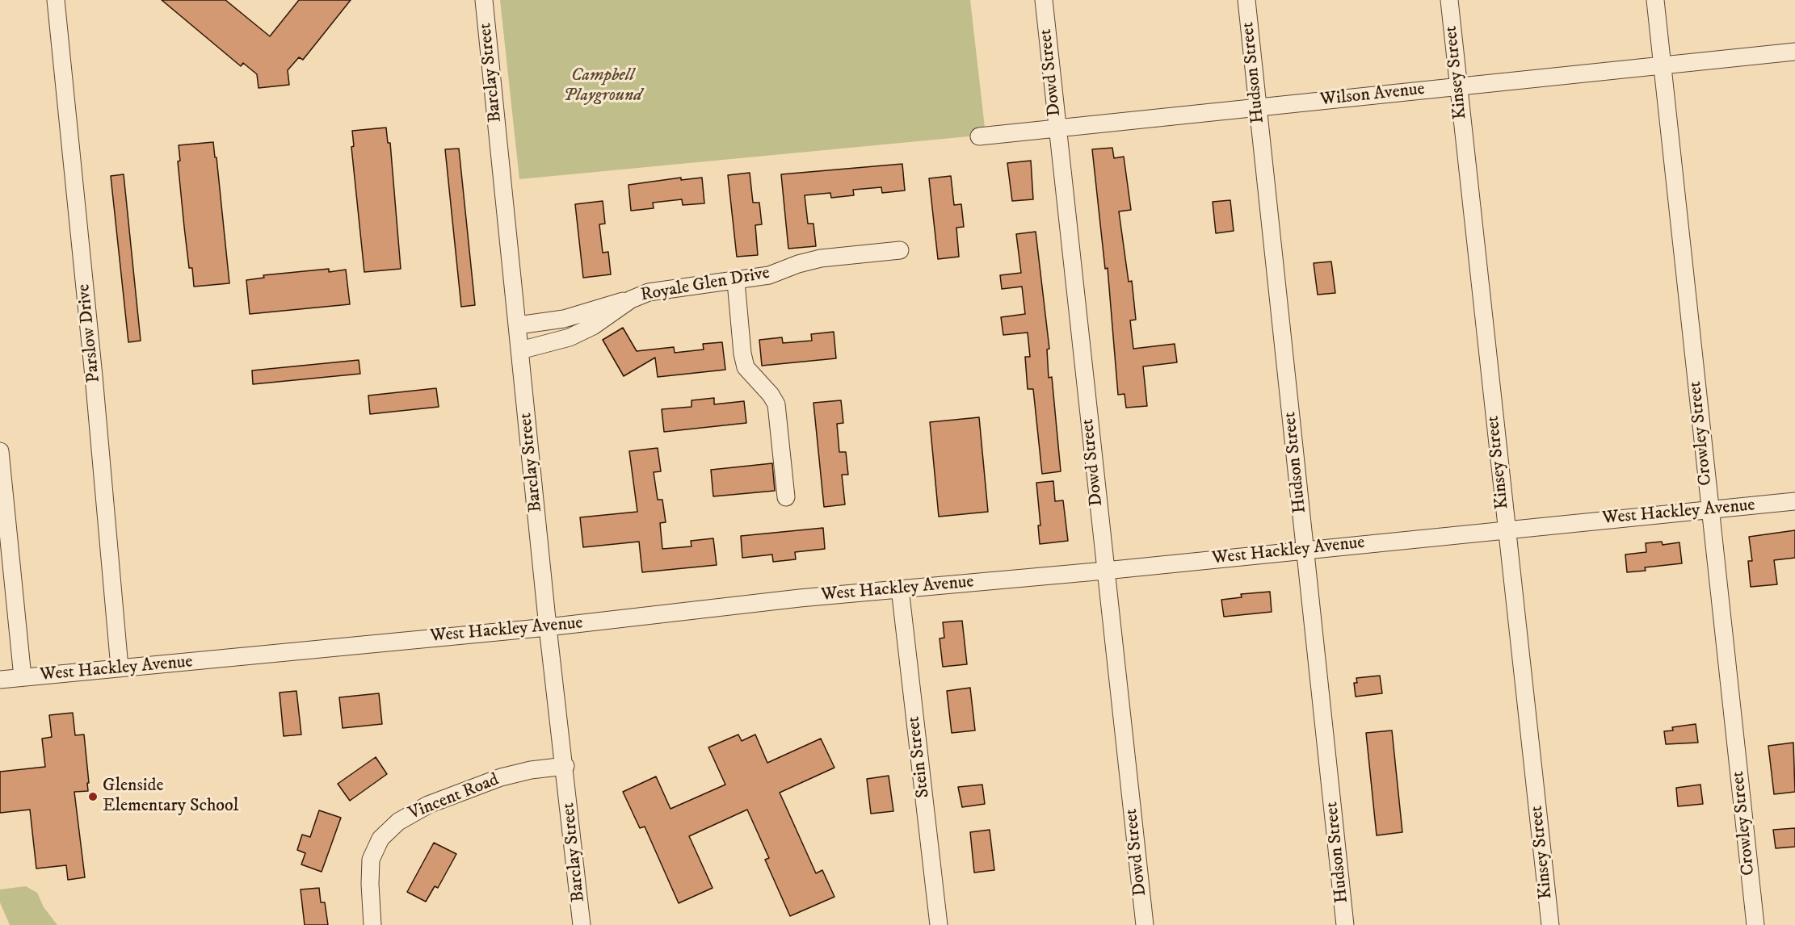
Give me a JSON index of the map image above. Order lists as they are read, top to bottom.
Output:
{
  "streets": {
    "street": [
      "Barclay Street",
      "Dowd Street",
      "Hudson Street",
      "Kinsey Street",
      "Wilson Avenue",
      "Royale Glen Drive",
      "Parslow Drive",
      "Crowley Street",
      "West Hackley Avenue",
      "Stein Street",
      "Vincent Road"
    ]
  },
  "crossings": [
    ["Barclay Street", "Royale Glen Drive"],
    ["Barclay Street", "West Hackley Avenue"],
    ["Barclay Street", "Vincent Road"],
    ["Dowd Street", "Wilson Avenue"],
    ["Dowd Street", "West Hackley Avenue"],
    ["Hudson Street", "Wilson Avenue"],
    ["Hudson Street", "West Hackley Avenue"],
    ["Kinsey Street", "Wilson Avenue"],
    ["Kinsey Street", "West Hackley Avenue"],
    ["Wilson Avenue", "Crowley Street"],
    ["Parslow Drive", "West Hackley Avenue"],
    ["Crowley Street", "West Hackley Avenue"],
    ["West Hackley Avenue", "Stein Street"]
  ],
  "parks": ["Campbell Playground"],
  "places": ["Glenside Elementary School"]
}
